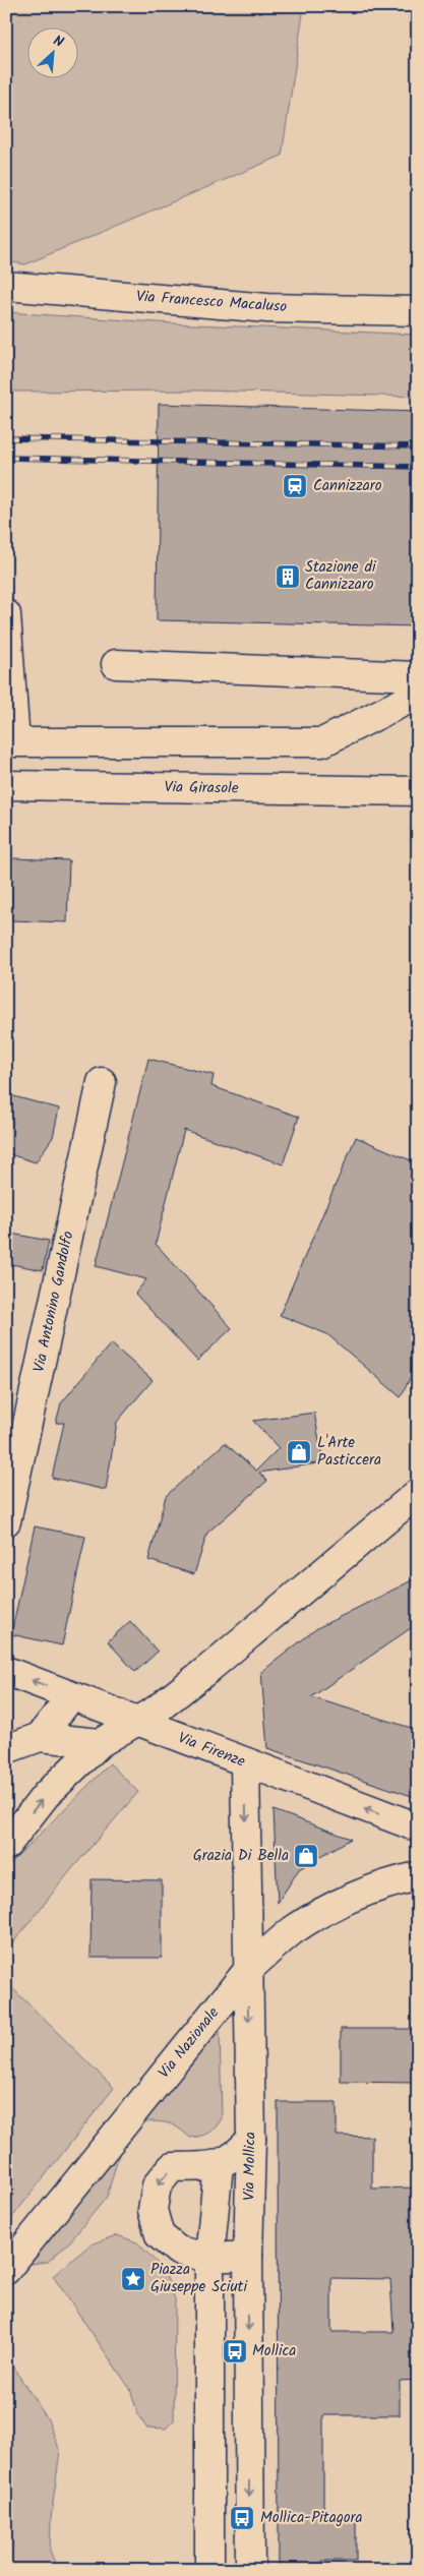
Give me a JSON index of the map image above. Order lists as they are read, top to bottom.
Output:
{
  "streets": {
    "street": [
      "Via Francesco Macaluso",
      "Via Girasole",
      "Via Antonino Gandolfo",
      "Via Firenze",
      "Via Nazionale",
      "Via Mollica"
    ]
  },
  "crossings": [
    ["Via Firenze", "Via Mollica"],
    ["Via Nazionale", "Via Mollica"]
  ],
  "one_way": ["Via Firenze"],
  "places": {
    "station": ["Cannizzaro"],
    "building": ["Stazione di Cannizzaro"],
    "shop": ["L'Arte Pasticcera", "Grazia Di Bella"],
    "place": ["Piazza Giuseppe Sciuti"],
    "bus stop": ["Mollica", "Mollica-Pitagora"]
  },
  "north": "top right"
}
